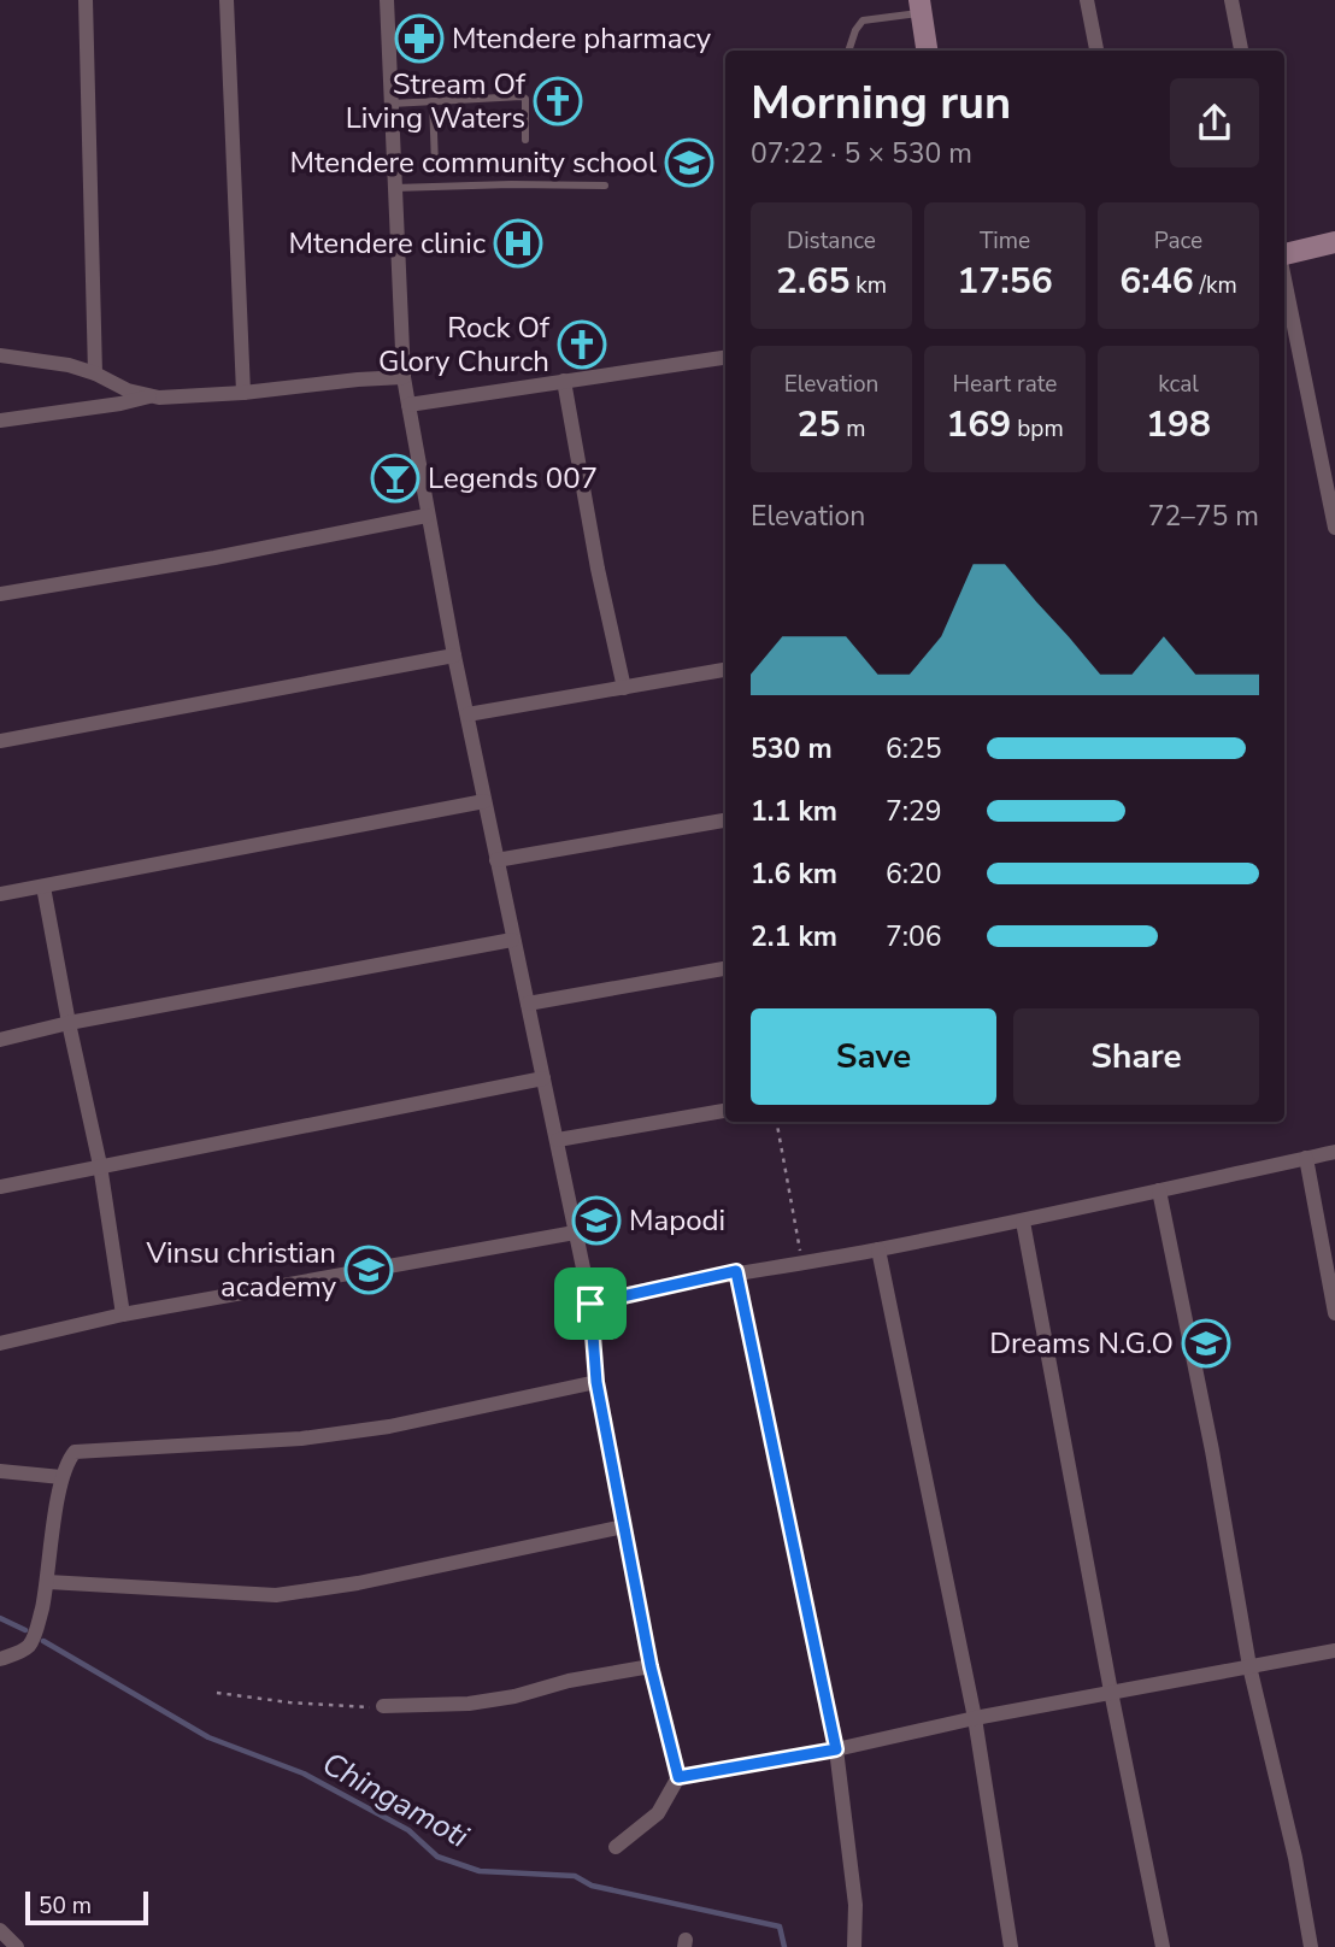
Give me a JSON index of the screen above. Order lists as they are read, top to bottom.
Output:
{
  "water": ["Chingamoti"],
  "places": {
    "pharmacy": ["Mtendere pharmacy"],
    "church": ["Stream Of Living Waters", "Rock Of Glory Church"],
    "school or university": [
      "Mtendere community school",
      "Mapodi",
      "Vinsu christian academy",
      "Dreams N.G.O"
    ],
    "hospital": ["Mtendere clinic"],
    "bar": ["Legends 007"]
  },
  "scale_bar": "50 m",
  "page": {
    "heading": ["Morning run", "07:22 · 5 × 530 m"],
    "stats": [
      ["Distance", "2.65 km"],
      ["Time", "17:56"],
      ["Pace", "6:46 /km"],
      ["Elevation", "25 m"],
      ["Heart rate", "169 bpm"],
      ["kcal", "198"]
    ],
    "chart": ["Elevation", "72–75 m"],
    "list": [
      {
        "name": "530 m",
        "note": "6:25"
      },
      {
        "name": "1.1 km",
        "note": "7:29"
      },
      {
        "name": "1.6 km",
        "note": "6:20"
      },
      {
        "name": "2.1 km",
        "note": "7:06"
      }
    ],
    "buttons": ["Save", "Share"],
    "scale": "50 m"
  }
}
